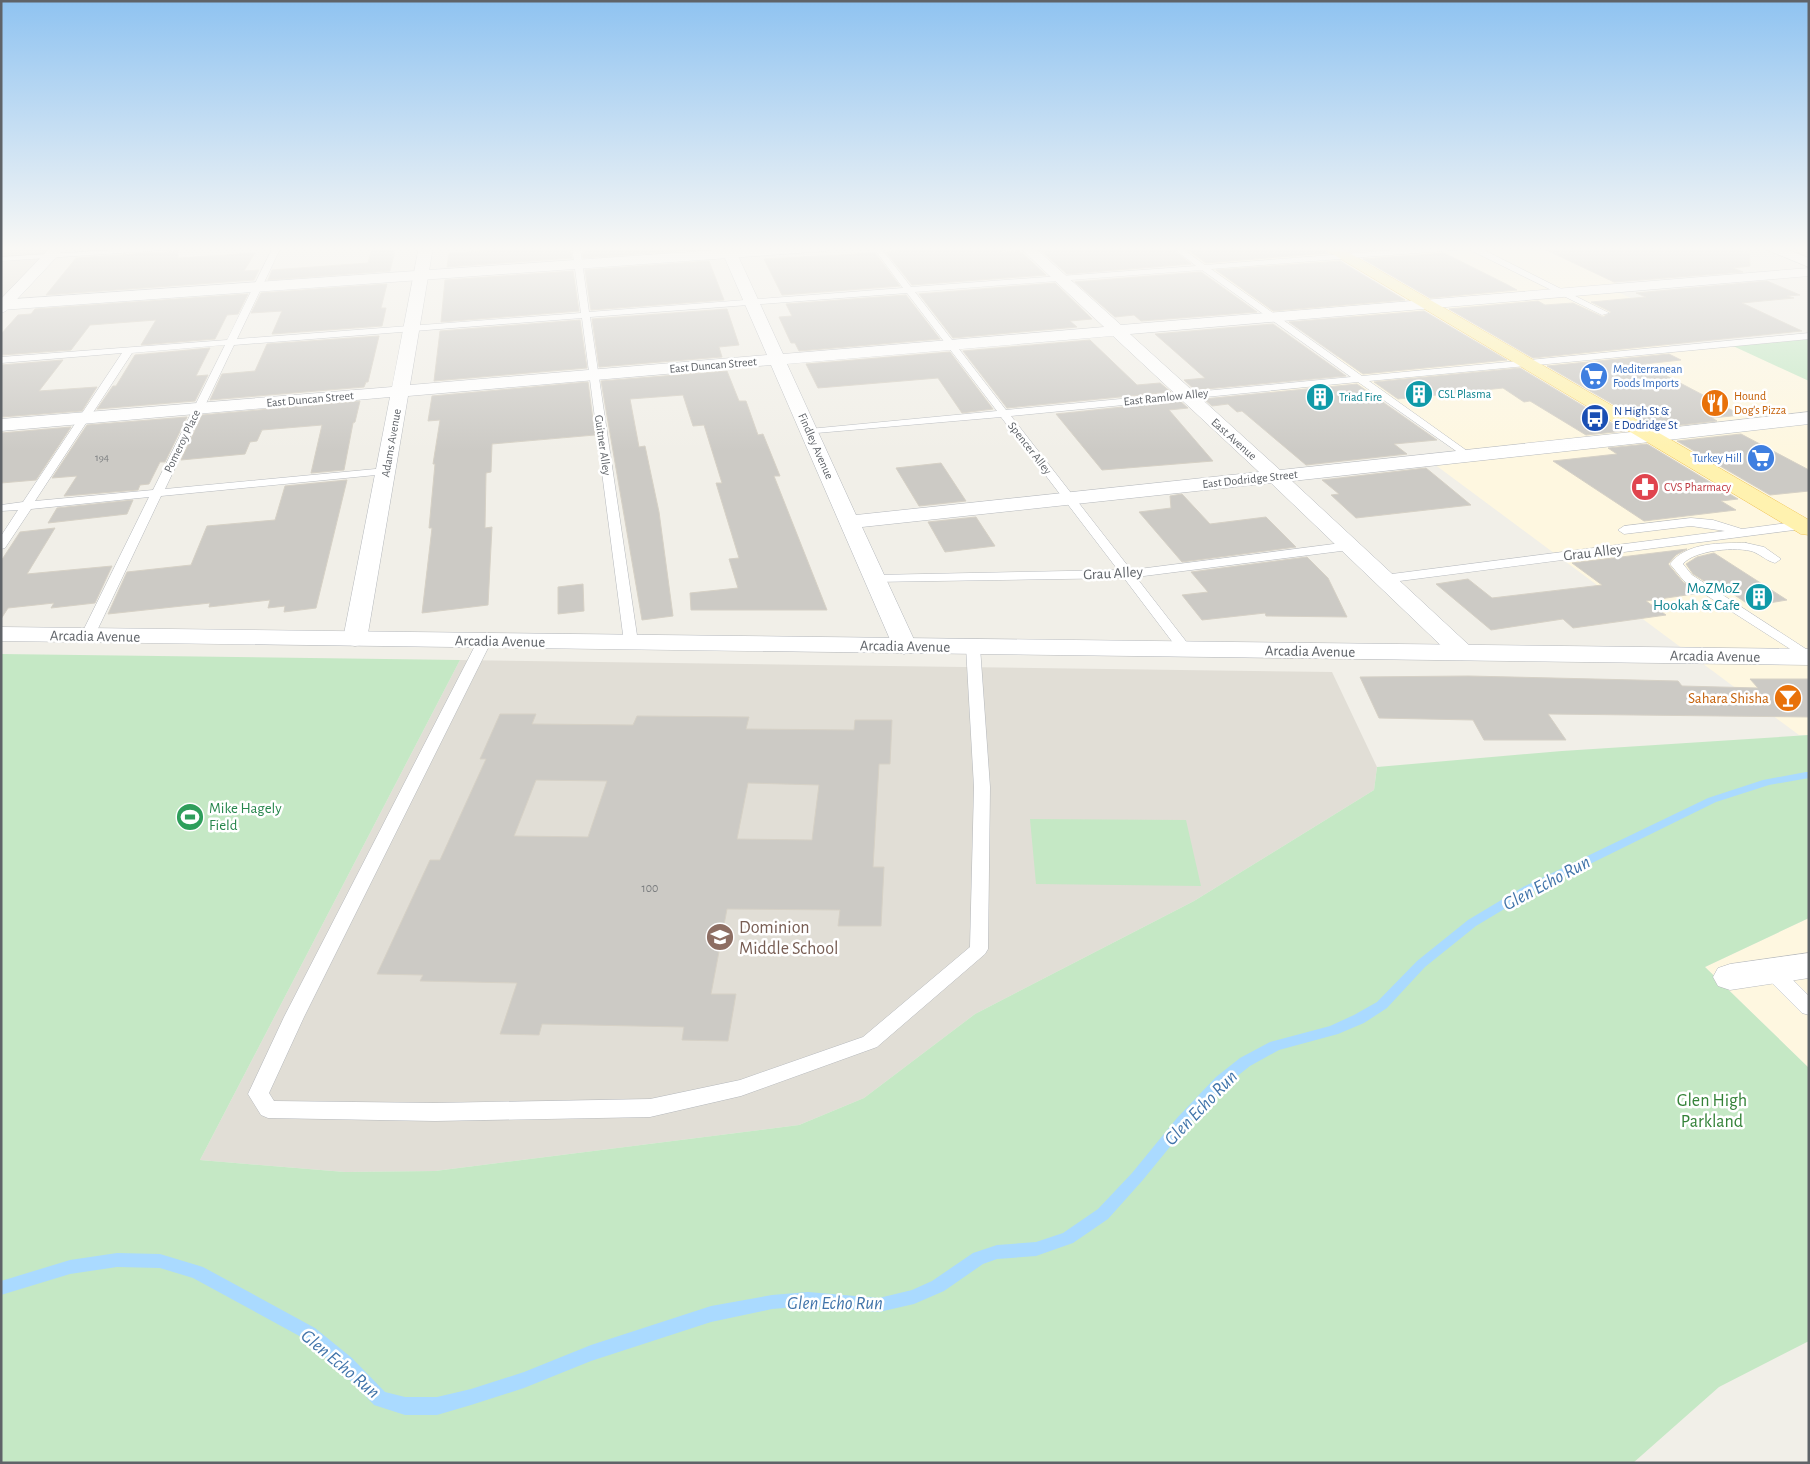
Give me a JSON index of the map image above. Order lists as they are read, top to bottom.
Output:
{
  "streets": {
    "street": [
      "East Duncan Street",
      "East Avenue",
      "Adams Avenue",
      "Findley Avenue",
      "East Dodridge Street",
      "Arcadia Avenue"
    ],
    "lane": [
      "East Ramlow Alley",
      "Pomeroy Place",
      "Guitner Alley",
      "Spencer Alley",
      "Grau Alley"
    ]
  },
  "crossings": [
    ["East Duncan Street", "East Avenue"],
    ["East Duncan Street", "Pomeroy Place"],
    ["East Duncan Street", "Adams Avenue"],
    ["East Duncan Street", "Guitner Alley"],
    ["East Duncan Street", "Findley Avenue"],
    ["East Duncan Street", "Spencer Alley"],
    ["East Ramlow Alley", "East Avenue"],
    ["East Ramlow Alley", "Findley Avenue"],
    ["East Ramlow Alley", "Spencer Alley"],
    ["East Avenue", "East Dodridge Street"],
    ["East Avenue", "Grau Alley"],
    ["East Avenue", "Arcadia Avenue"],
    ["Pomeroy Place", "Arcadia Avenue"],
    ["Adams Avenue", "Arcadia Avenue"],
    ["Guitner Alley", "Arcadia Avenue"],
    ["Findley Avenue", "East Dodridge Street"],
    ["Findley Avenue", "Grau Alley"],
    ["Findley Avenue", "Arcadia Avenue"],
    ["Spencer Alley", "East Dodridge Street"],
    ["Spencer Alley", "Grau Alley"],
    ["Spencer Alley", "Arcadia Avenue"]
  ],
  "water": ["Glen Echo Run"],
  "parks": ["Glen High Parkland"],
  "places": {
    "supermarket": ["Mediterranean Foods Imports", "Turkey Hill"],
    "building": ["CSL Plasma", "Triad Fire", "MoZMoZ Hookah & Cafe"],
    "restaurant": ["Hound Dog's Pizza"],
    "bus stop": ["N High St & E Dodridge St"],
    "pharmacy": ["CVS Pharmacy"],
    "bar": ["Sahara Shisha"],
    "sports": ["Mike Hagely Field"],
    "school or university": ["Dominion Middle School"]
  },
  "house_numbers": ["194", "100"]
}
